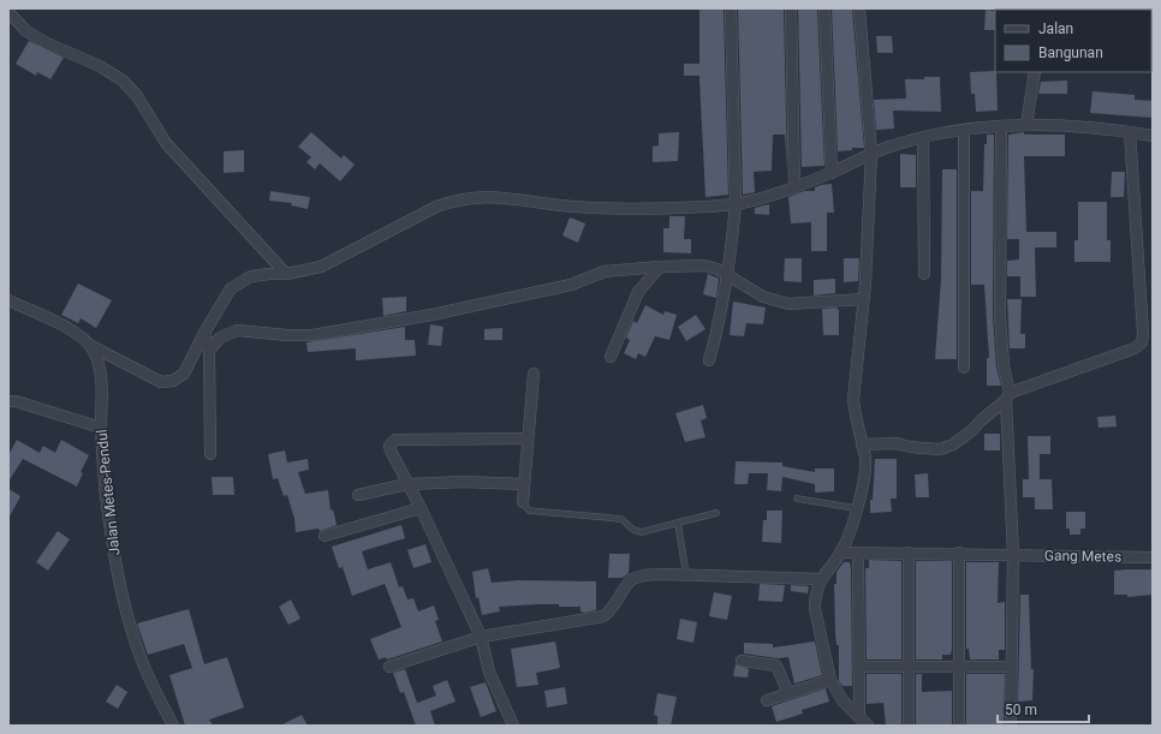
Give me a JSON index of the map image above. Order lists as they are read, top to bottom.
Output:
{
  "streets": {
    "street": ["Jalan Metes-Pendul", "Gang Metes"]
  },
  "legend": ["Jalan", "Bangunan"],
  "scale_bar": "50 m"
}
